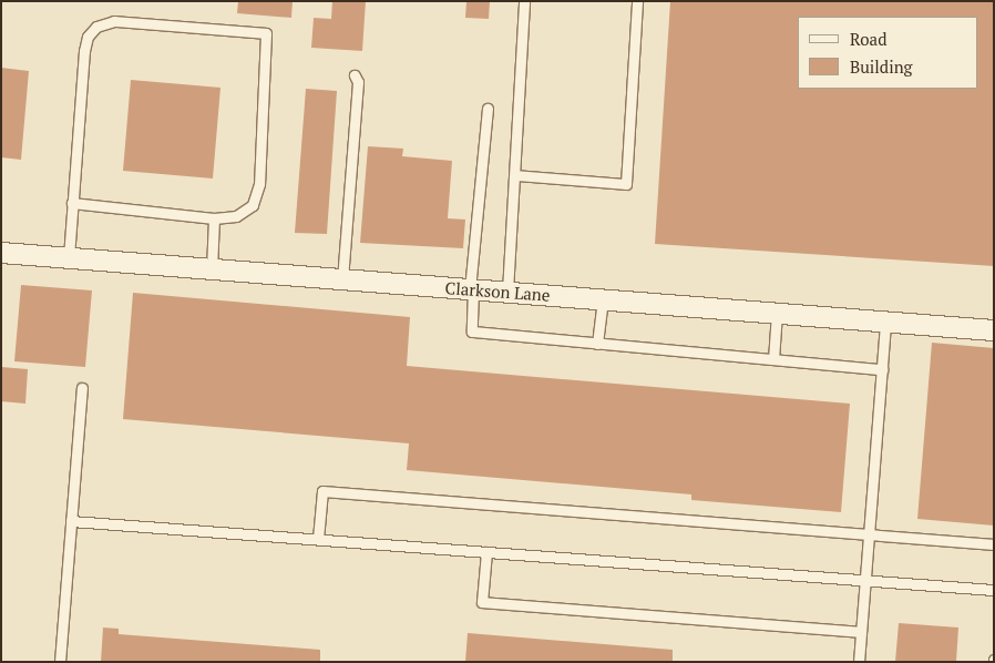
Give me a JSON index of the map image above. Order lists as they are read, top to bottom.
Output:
{
  "streets": {
    "street": ["Clarkson Lane"]
  },
  "legend": ["Road", "Building"]
}
